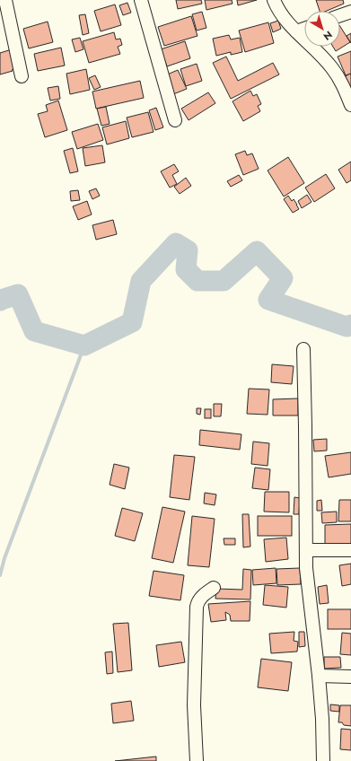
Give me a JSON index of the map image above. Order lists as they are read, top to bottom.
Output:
{
  "north": "bottom right"
}
